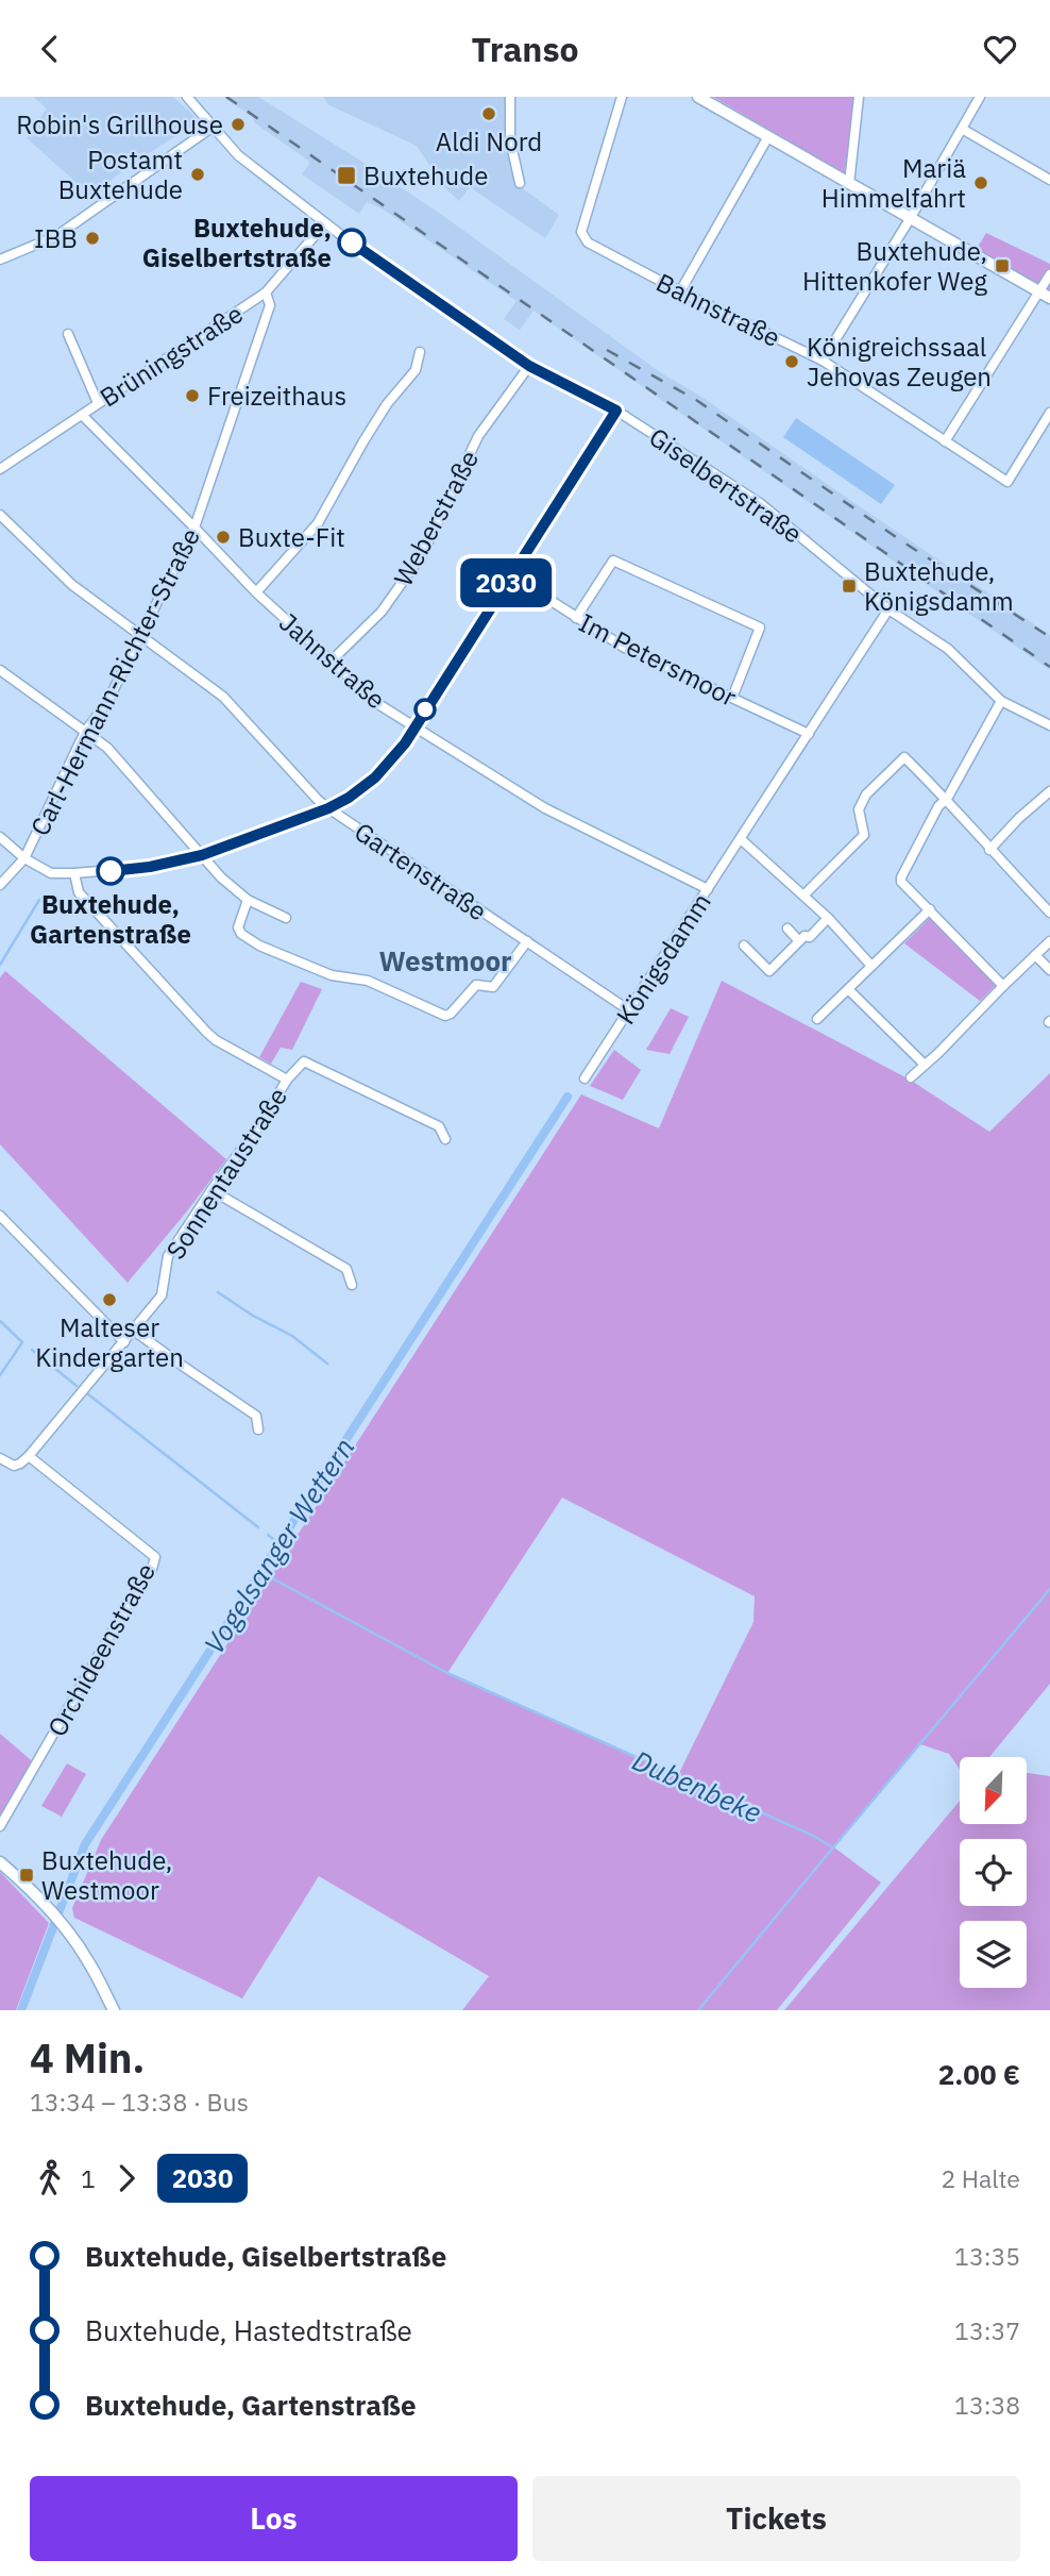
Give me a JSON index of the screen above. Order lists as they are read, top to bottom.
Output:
{
  "streets": {
    "street": [
      "Bahnstraße",
      "Brüningstraße",
      "Giselbertstraße",
      "Weberstraße",
      "Im Petersmoor",
      "Jahnstraße",
      "Carl-Hermann-Richter-Straße",
      "Gartenstraße",
      "Königsdamm",
      "Sonnentaustraße",
      "Orchideenstraße"
    ]
  },
  "crossings": [
    ["Brüningstraße", "Giselbertstraße"],
    ["Brüningstraße", "Jahnstraße"],
    ["Brüningstraße", "Carl-Hermann-Richter-Straße"],
    ["Giselbertstraße", "Weberstraße"],
    ["Giselbertstraße", "Königsdamm"],
    ["Weberstraße", "Jahnstraße"],
    ["Im Petersmoor", "Königsdamm"],
    ["Jahnstraße", "Carl-Hermann-Richter-Straße"],
    ["Jahnstraße", "Königsdamm"],
    ["Carl-Hermann-Richter-Straße", "Gartenstraße"],
    ["Gartenstraße", "Königsdamm"],
    ["Gartenstraße", "Sonnentaustraße"]
  ],
  "districts": ["Westmoor"],
  "water": ["Vogelsanger Wettern", "Dubenbeke"],
  "places": {
    "other": [
      "Aldi Nord",
      "Robin's Grillhouse",
      "Postamt Buxtehude",
      "Mariä Himmelfahrt",
      "IBB",
      "Buxtehude, Giselbertstraße",
      "Königreichssaal Jehovas Zeugen",
      "Freizeithaus",
      "Buxte-Fit",
      "Buxtehude, Gartenstraße",
      "Malteser Kindergarten"
    ],
    "transit": [
      "Buxtehude",
      "Buxtehude, Hittenkofer Weg",
      "Buxtehude, Königsdamm",
      "Buxtehude, Westmoor"
    ]
  },
  "lines": ["bus line 2030"],
  "north": "bottom left",
  "page": {
    "header": "Transo",
    "on_map": "2030",
    "heading": ["4 Min.", "13:34 – 13:38 · Bus", "2.00 €"],
    "legs": ["1", "2030", "2 Halte"],
    "list": [
      {
        "name": "Buxtehude, Giselbertstraße",
        "value": "13:35"
      },
      {
        "name": "Buxtehude, Hastedtstraße",
        "value": "13:37"
      },
      {
        "name": "Buxtehude, Gartenstraße",
        "value": "13:38"
      }
    ],
    "buttons": ["Los", "Tickets"]
  }
}
